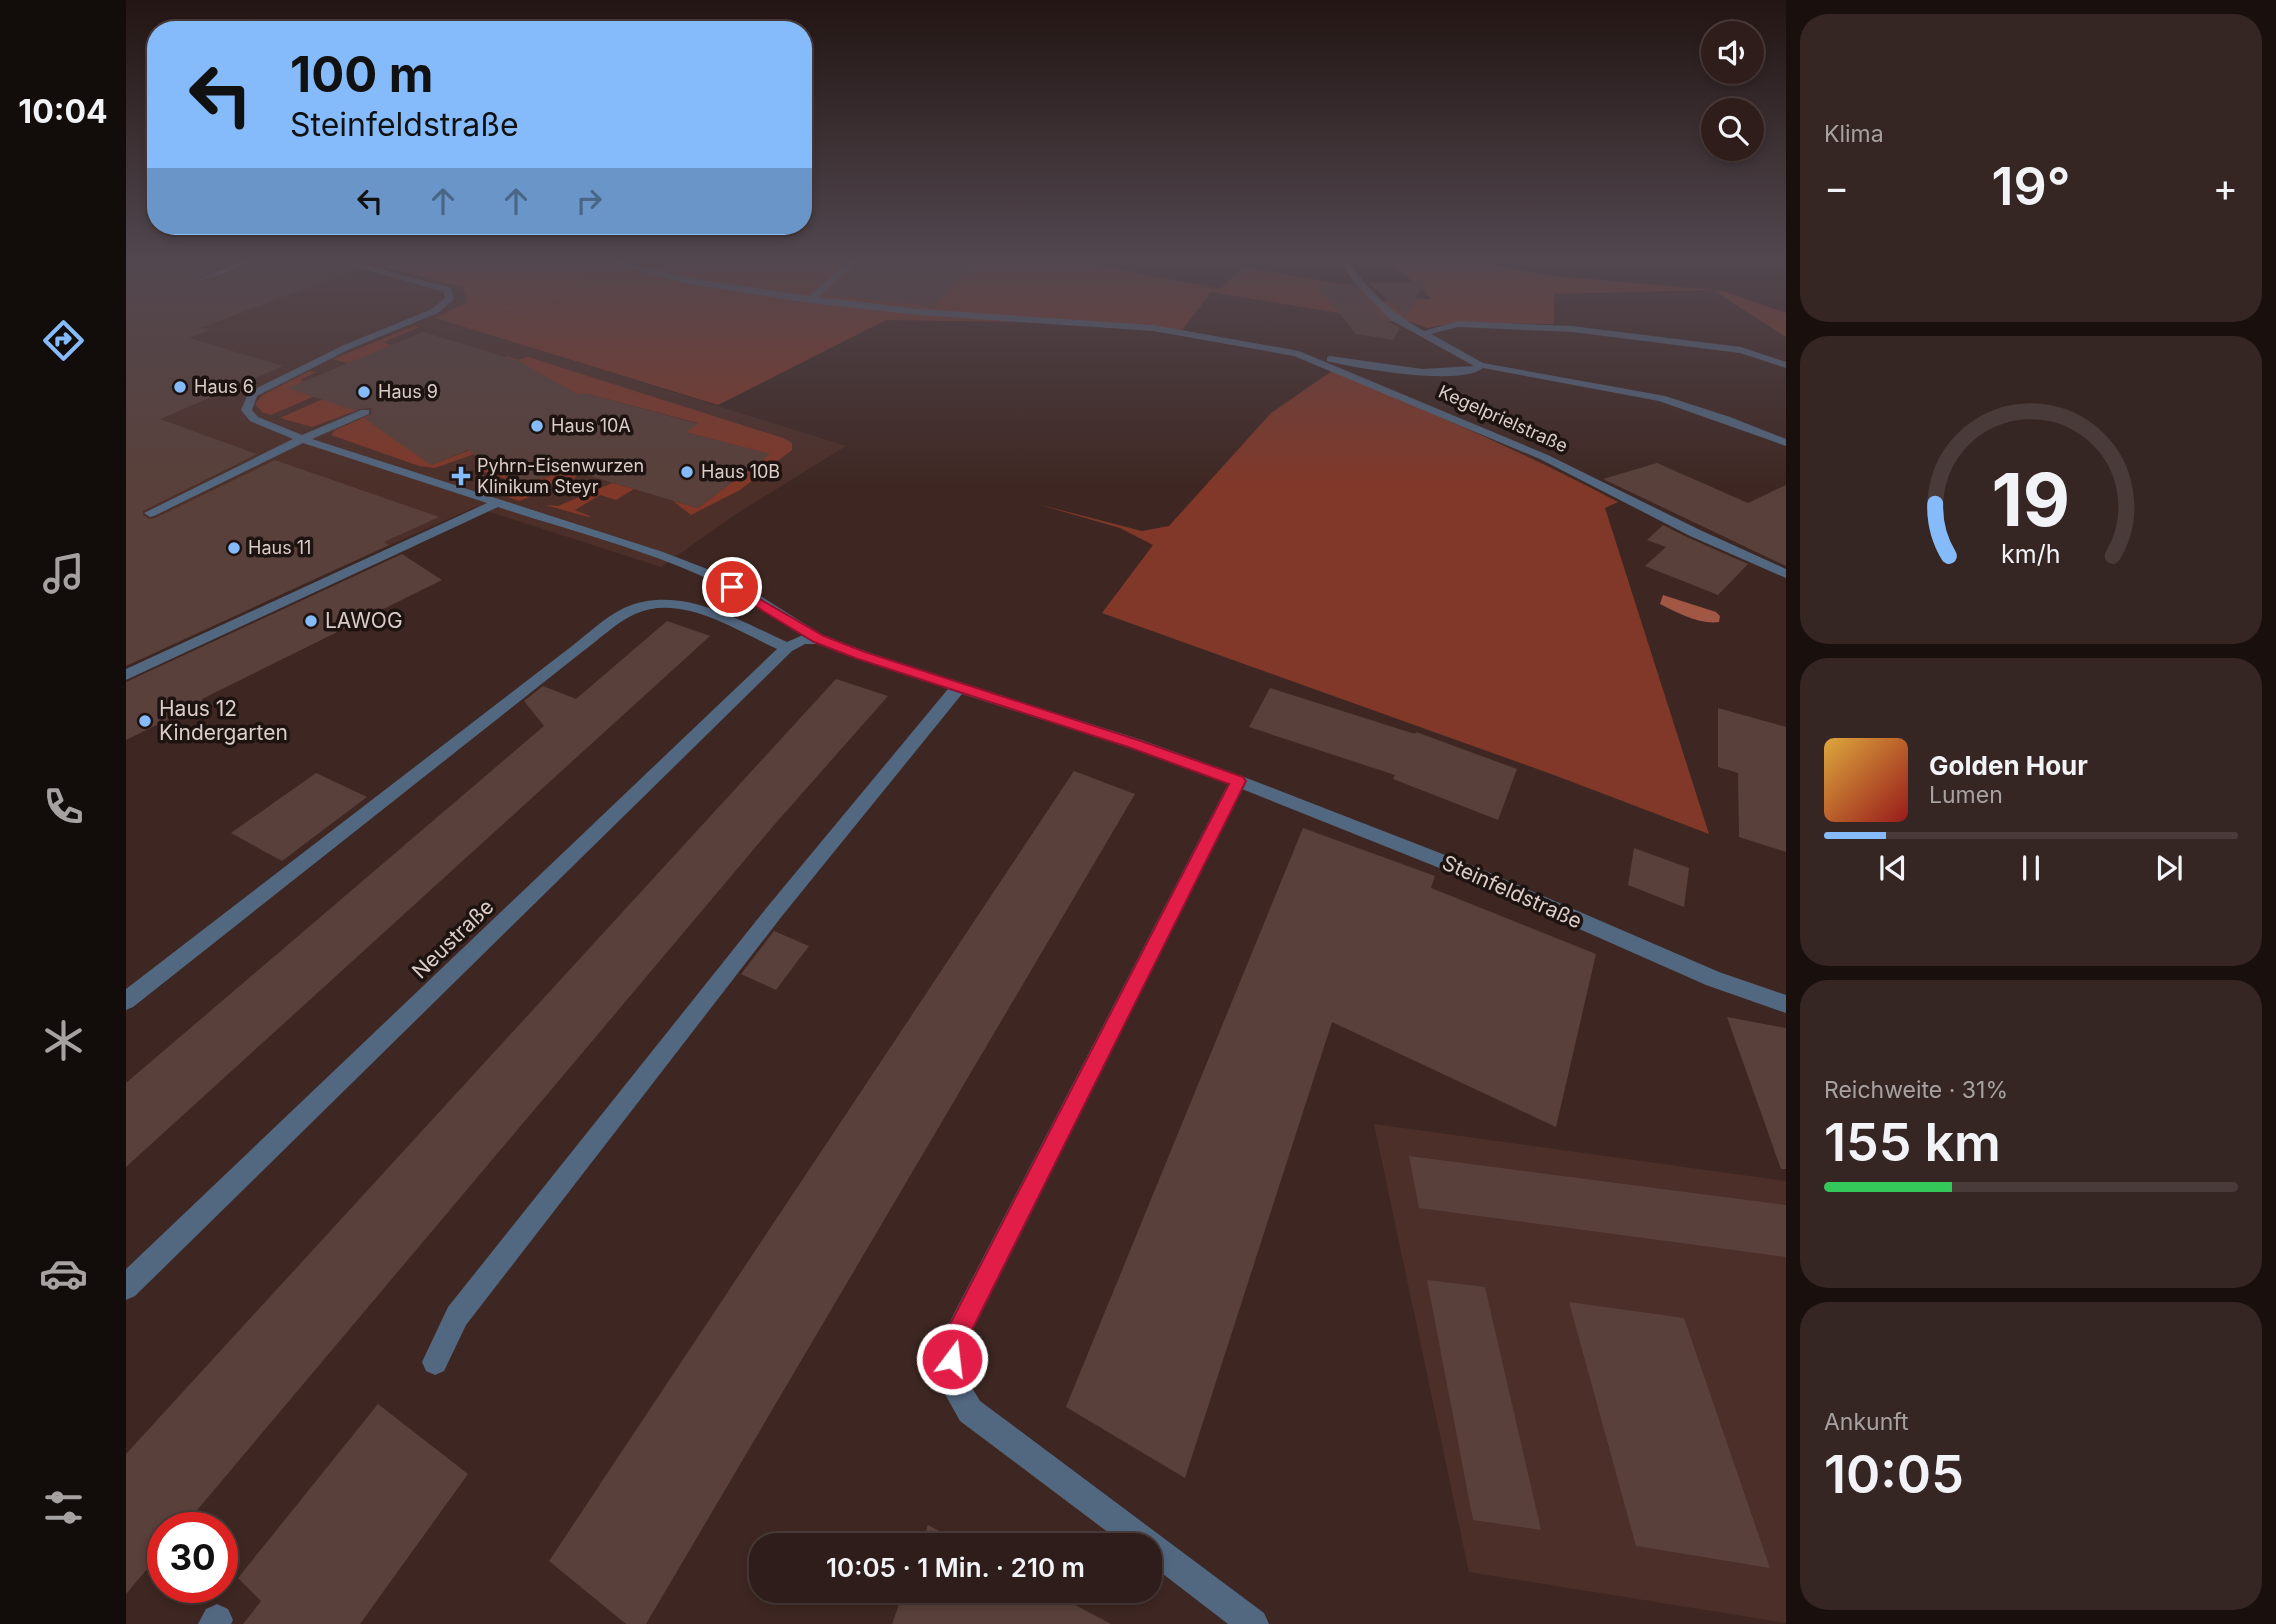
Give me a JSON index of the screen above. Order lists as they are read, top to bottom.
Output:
{
  "streets": {
    "street": ["Kegelprielstraße", "Steinfeldstraße", "Neustraße"]
  },
  "crossings": [
    ["Steinfeldstraße", "Neustraße"]
  ],
  "places": {
    "other": [
      "Haus 6",
      "Haus 9",
      "Haus 10A",
      "Haus 10B",
      "Haus 11",
      "LAWOG",
      "Haus 12 Kindergarten"
    ],
    "health": ["Pyhrn-Eisenwurzen Klinikum Steyr"]
  },
  "page": {
    "tabs": "10:04",
    "tile": [
      "Klima",
      ["Reichweite · 31%", "155 km"],
      ["Ankunft", "10:05"]
    ],
    "turn": ["100 m", "Steinfeldstraße"],
    "heat": ["−", "19°", "+"],
    "song": ["Golden Hour", "Lumen"],
    "limit": "30",
    "trip": "10:05 · 1 Min. · 210 m",
    "gauge": ["19", "km/h"]
  }
}
